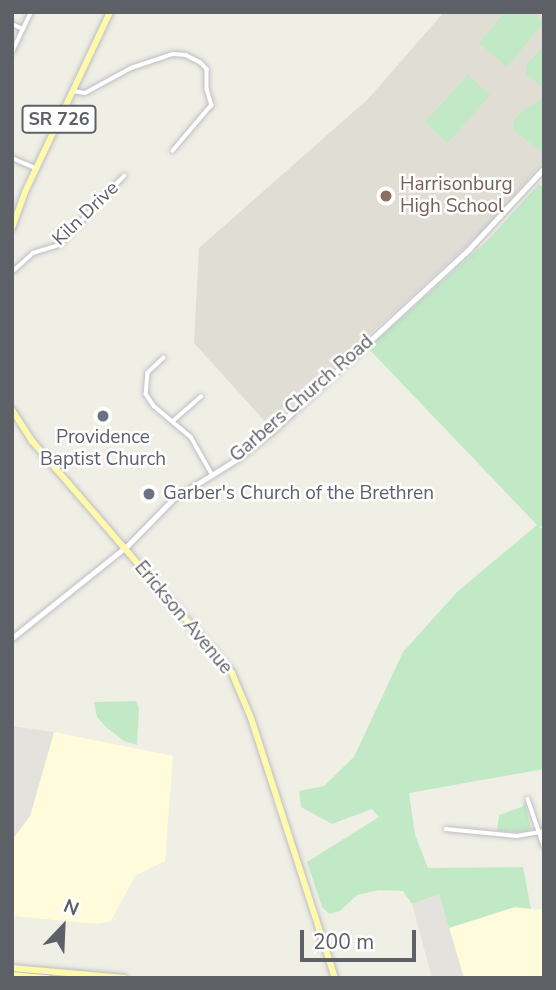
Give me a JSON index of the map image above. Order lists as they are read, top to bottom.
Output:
{
  "streets": {
    "main road": ["SR 726", "Erickson Avenue"],
    "street": ["Kiln Drive", "Garbers Church Road"]
  },
  "crossings": [
    ["Garbers Church Road", "Erickson Avenue"]
  ],
  "places": ["Harrisonburg High School", "Providence Baptist Church", "Garber's Church of the Brethren"],
  "scale_bar": "200 m",
  "north": "top right"
}
